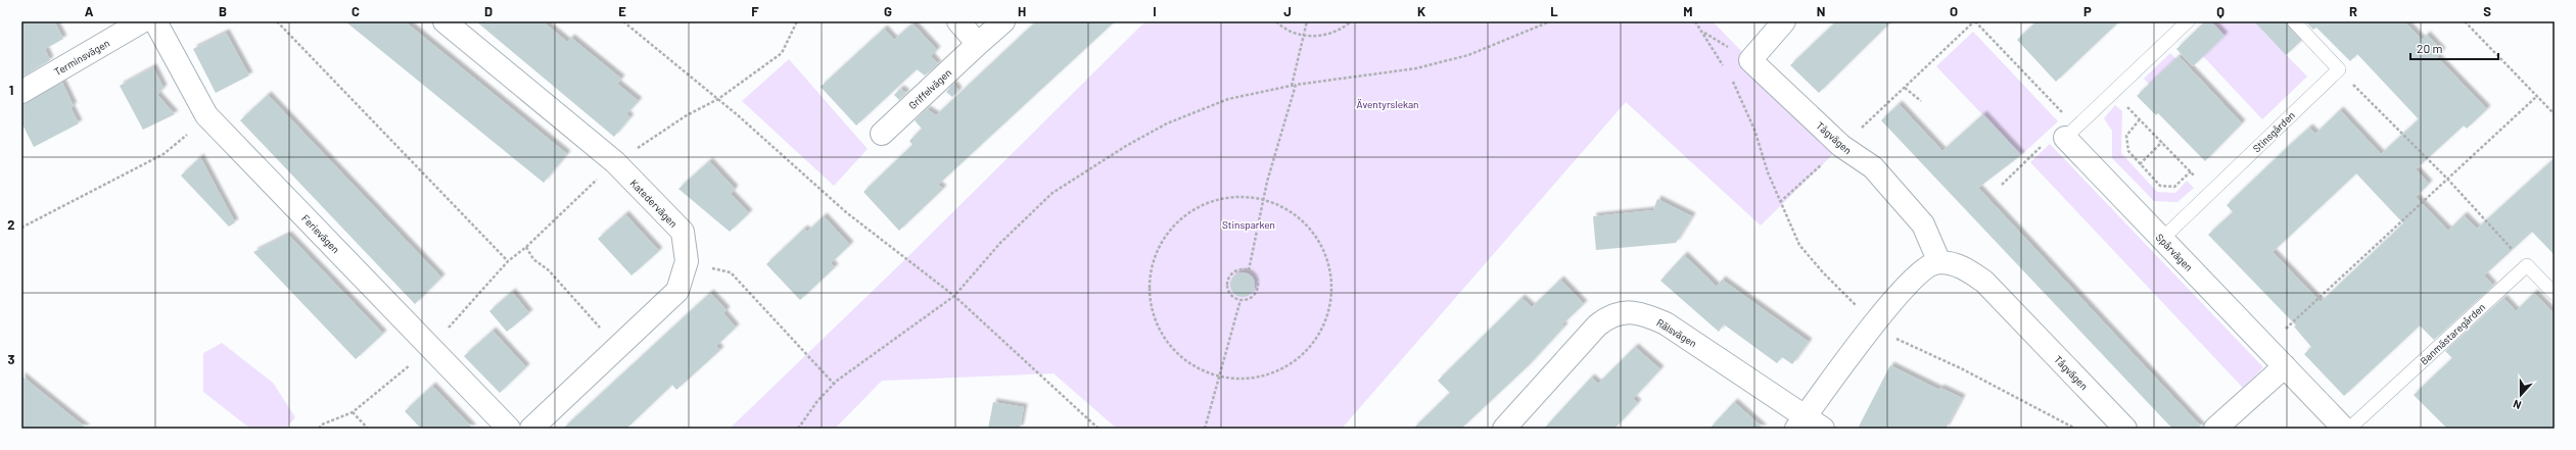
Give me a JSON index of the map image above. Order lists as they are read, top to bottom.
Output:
{
  "streets": {
    "street": [
      "Terminsvägen",
      "Griffelvägen",
      "Tågvägen",
      "Katedervägen",
      "Ferievägen",
      "Spårvägen",
      "Rälsvägen"
    ],
    "lane": ["Stinsgården", "Banmästaregården"]
  },
  "crossings": [
    ["Stinsgården", "Spårvägen"]
  ],
  "parks": ["Äventyrslekan", "Stinsparken"],
  "scale_bar": "20 m",
  "north": "bottom",
  "grid": {
    "columns": [
      "A",
      "B",
      "C",
      "D",
      "E",
      "F",
      "G",
      "H",
      "I",
      "J",
      "K",
      "L",
      "M",
      "N",
      "O",
      "P",
      "Q",
      "R",
      "S"
    ],
    "rows": ["1", "2", "3"]
  }
}
